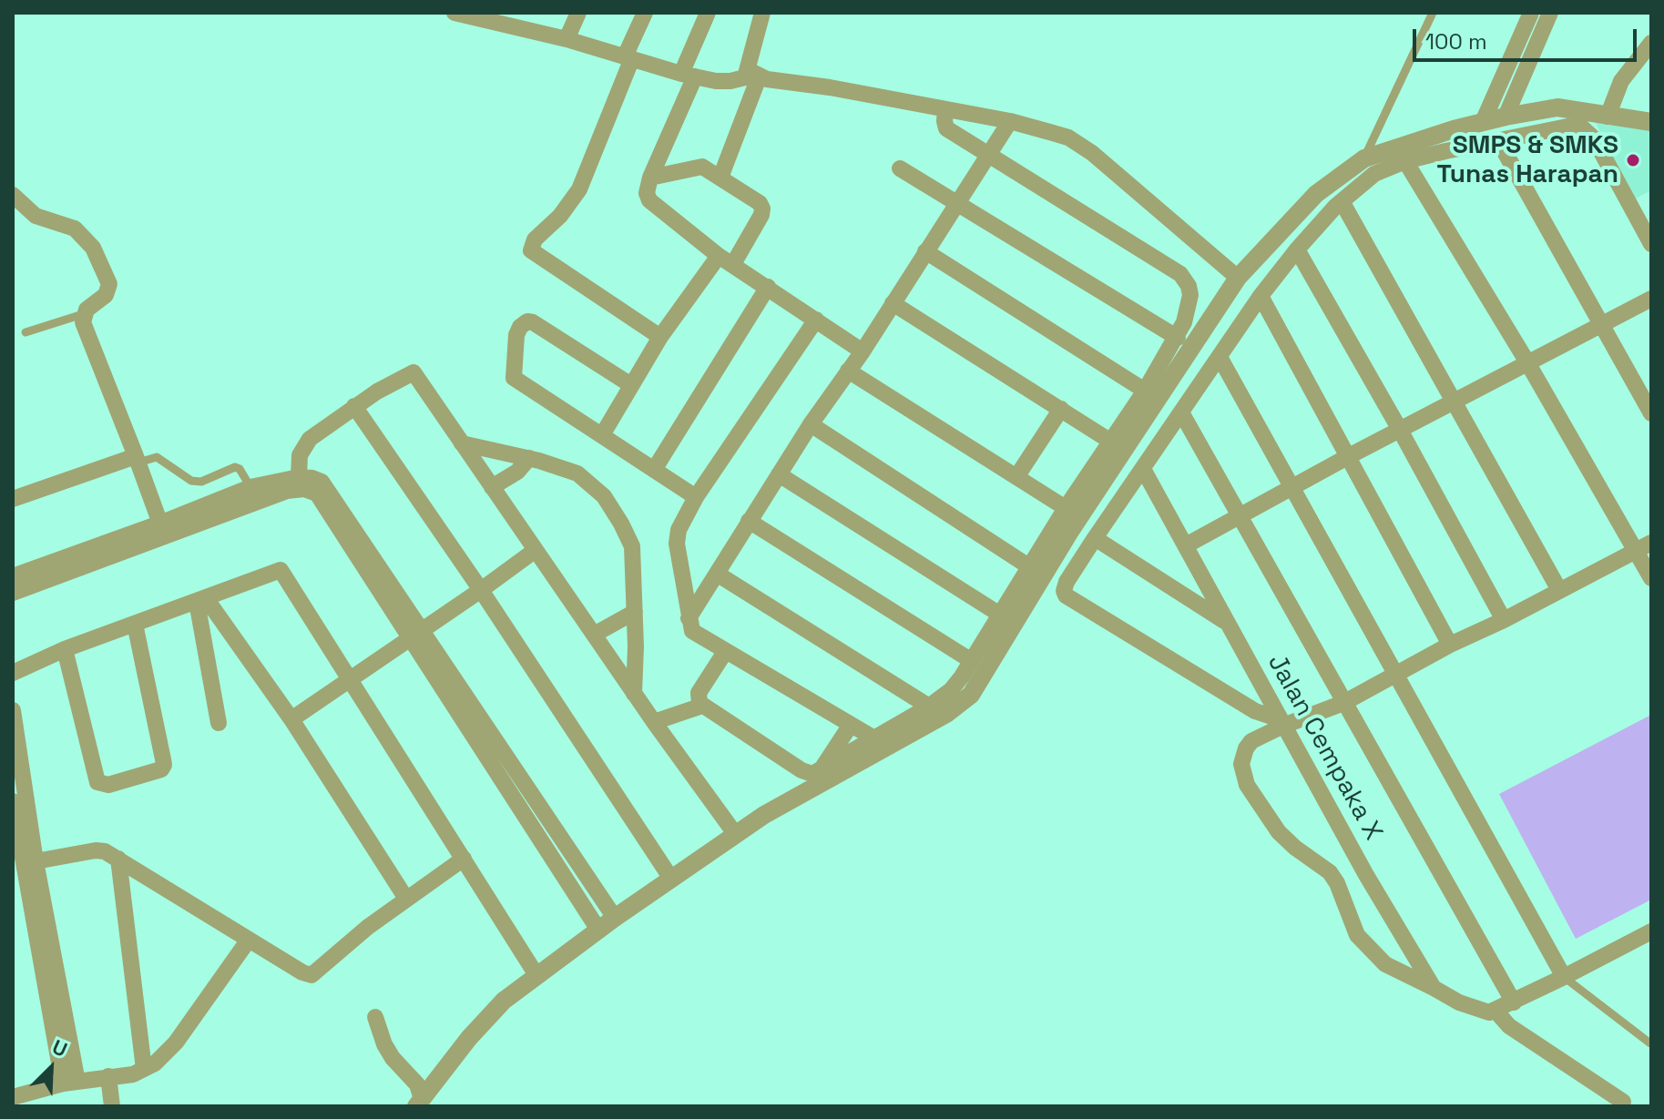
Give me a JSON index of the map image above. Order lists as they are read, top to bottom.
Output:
{
  "streets": {
    "street": ["Jalan Cempaka X"]
  },
  "places": ["SMPS & SMKS Tunas Harapan"],
  "scale_bar": "100 m",
  "north": "top right"
}
